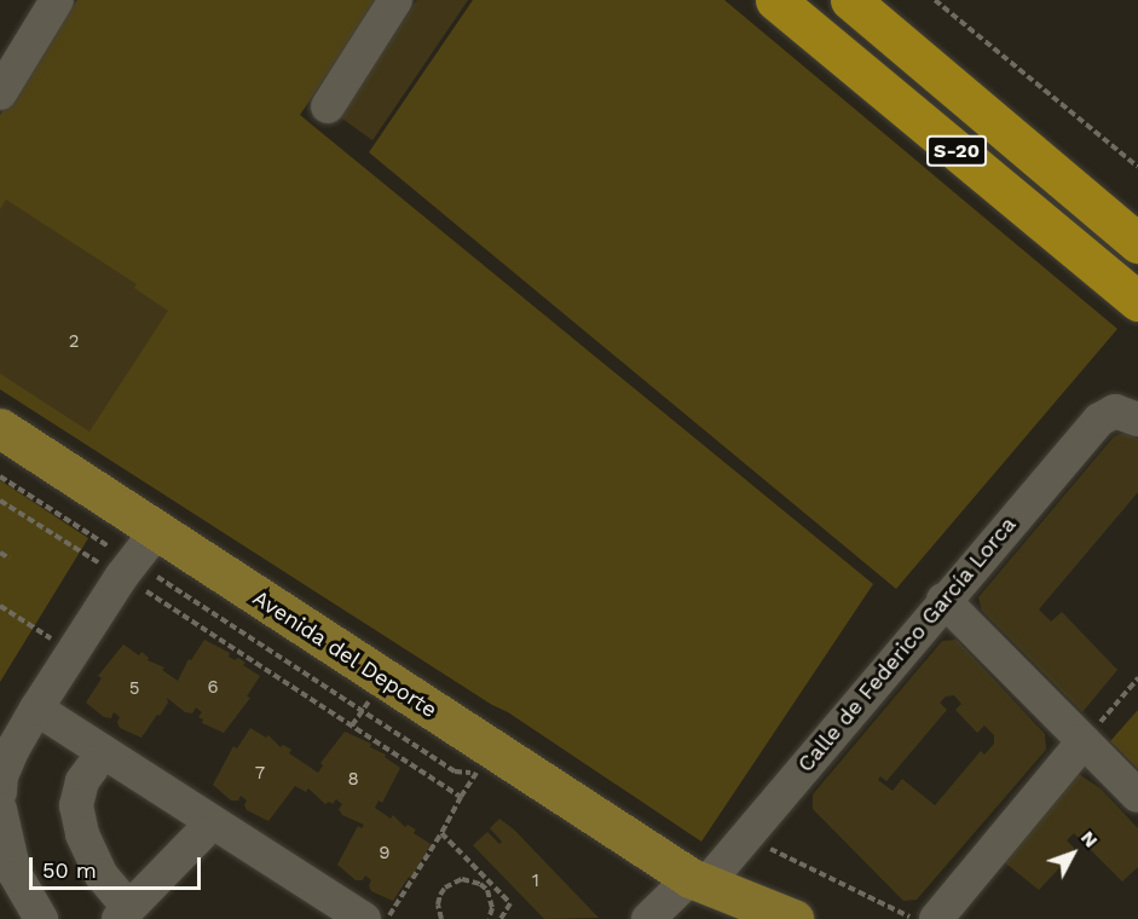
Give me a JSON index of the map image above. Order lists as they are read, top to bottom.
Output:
{
  "streets": {
    "highway": ["S-20"],
    "main road": ["Avenida del Deporte"],
    "street": ["Calle de Federico García Lorca"]
  },
  "crossings": [
    ["Calle de Federico García Lorca", "Avenida del Deporte"]
  ],
  "house_numbers": [
    "2",
    "6",
    "5",
    "7",
    "8",
    "9",
    "1"
  ],
  "scale_bar": "50 m",
  "north": "top right"
}
